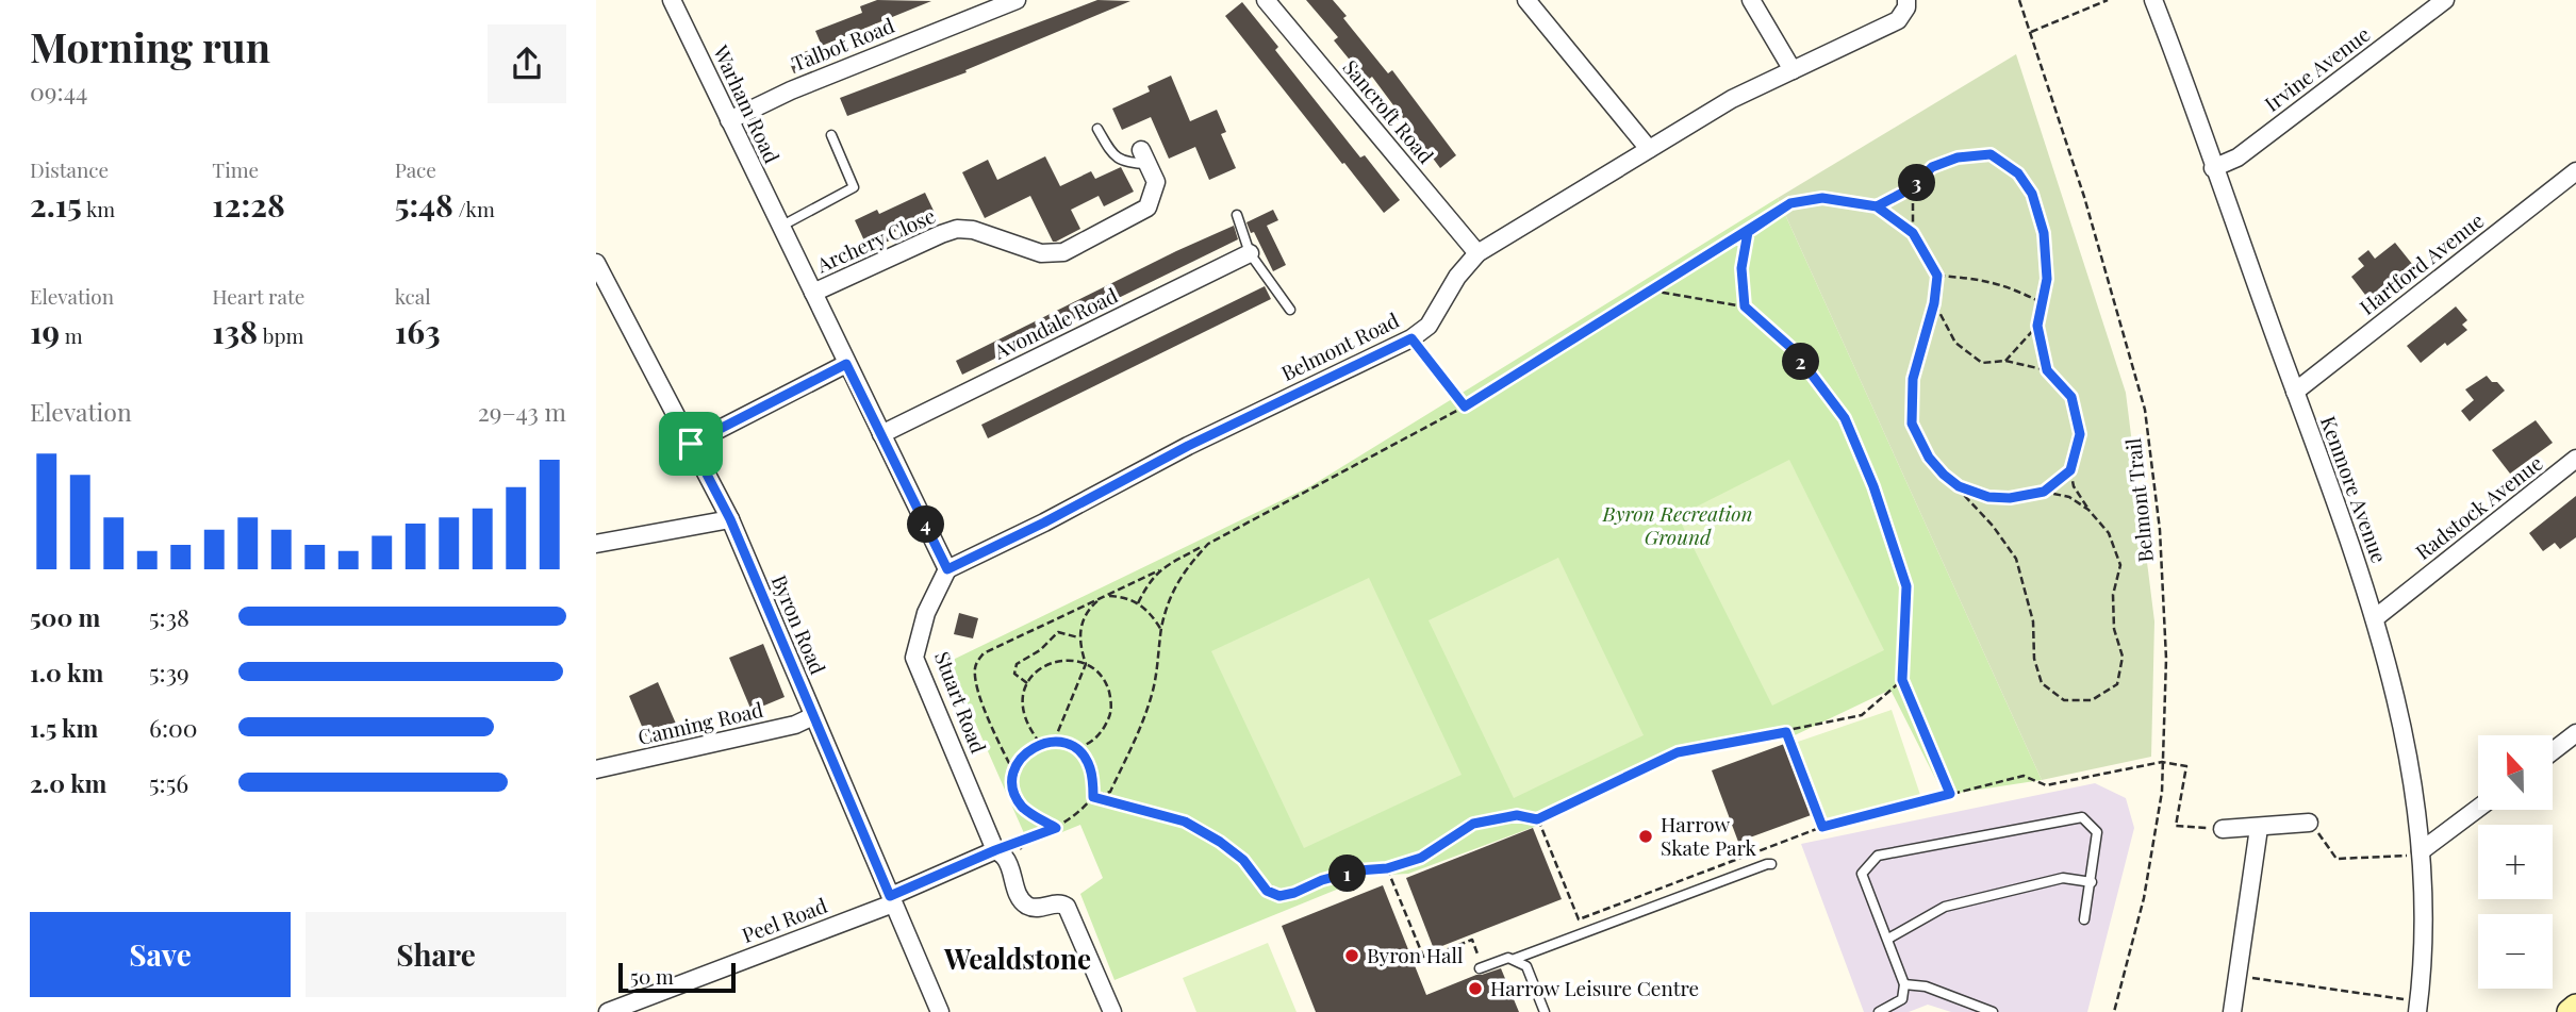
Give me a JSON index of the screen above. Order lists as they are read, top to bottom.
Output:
{
  "streets": {
    "street": [
      "Talbot Road",
      "Irvine Avenue",
      "Warham Road",
      "Sancroft Road",
      "Archery Close",
      "Hartford Avenue",
      "Avondale Road",
      "Belmont Road",
      "Kenmore Avenue",
      "Radstock Avenue",
      "Byron Road",
      "Stuart Road",
      "Canning Road",
      "Peel Road"
    ],
    "path": ["Belmont Trail"]
  },
  "crossings": [
    ["Talbot Road", "Warham Road"],
    ["Irvine Avenue", "Kenmore Avenue"],
    ["Sancroft Road", "Belmont Road"],
    ["Hartford Avenue", "Kenmore Avenue"],
    ["Belmont Road", "Stuart Road"],
    ["Kenmore Avenue", "Radstock Avenue"],
    ["Byron Road", "Canning Road"],
    ["Byron Road", "Peel Road"]
  ],
  "districts": ["Wealdstone"],
  "parks": ["Byron Recreation Ground"],
  "places": ["Harrow Skate Park", "Byron Hall", "Harrow Leisure Centre"],
  "scale_bar": "50 m",
  "north": "top",
  "page": {
    "heading": ["Morning run", "09:44"],
    "stats": [
      ["Distance", "2.15 km"],
      ["Time", "12:28"],
      ["Pace", "5:48 /km"],
      ["Elevation", "19 m"],
      ["Heart rate", "138 bpm"],
      ["kcal", "163"]
    ],
    "pins": [
      "3",
      "2",
      "4",
      "1"
    ],
    "chart": ["Elevation", "29–43 m"],
    "list": [
      {
        "name": "500 m",
        "note": "5:38"
      },
      {
        "name": "1.0 km",
        "note": "5:39"
      },
      {
        "name": "1.5 km",
        "note": "6:00"
      },
      {
        "name": "2.0 km",
        "note": "5:56"
      }
    ],
    "map_buttons": ["+", "−"],
    "buttons": ["Save", "Share"],
    "scale": "50 m"
  }
}
